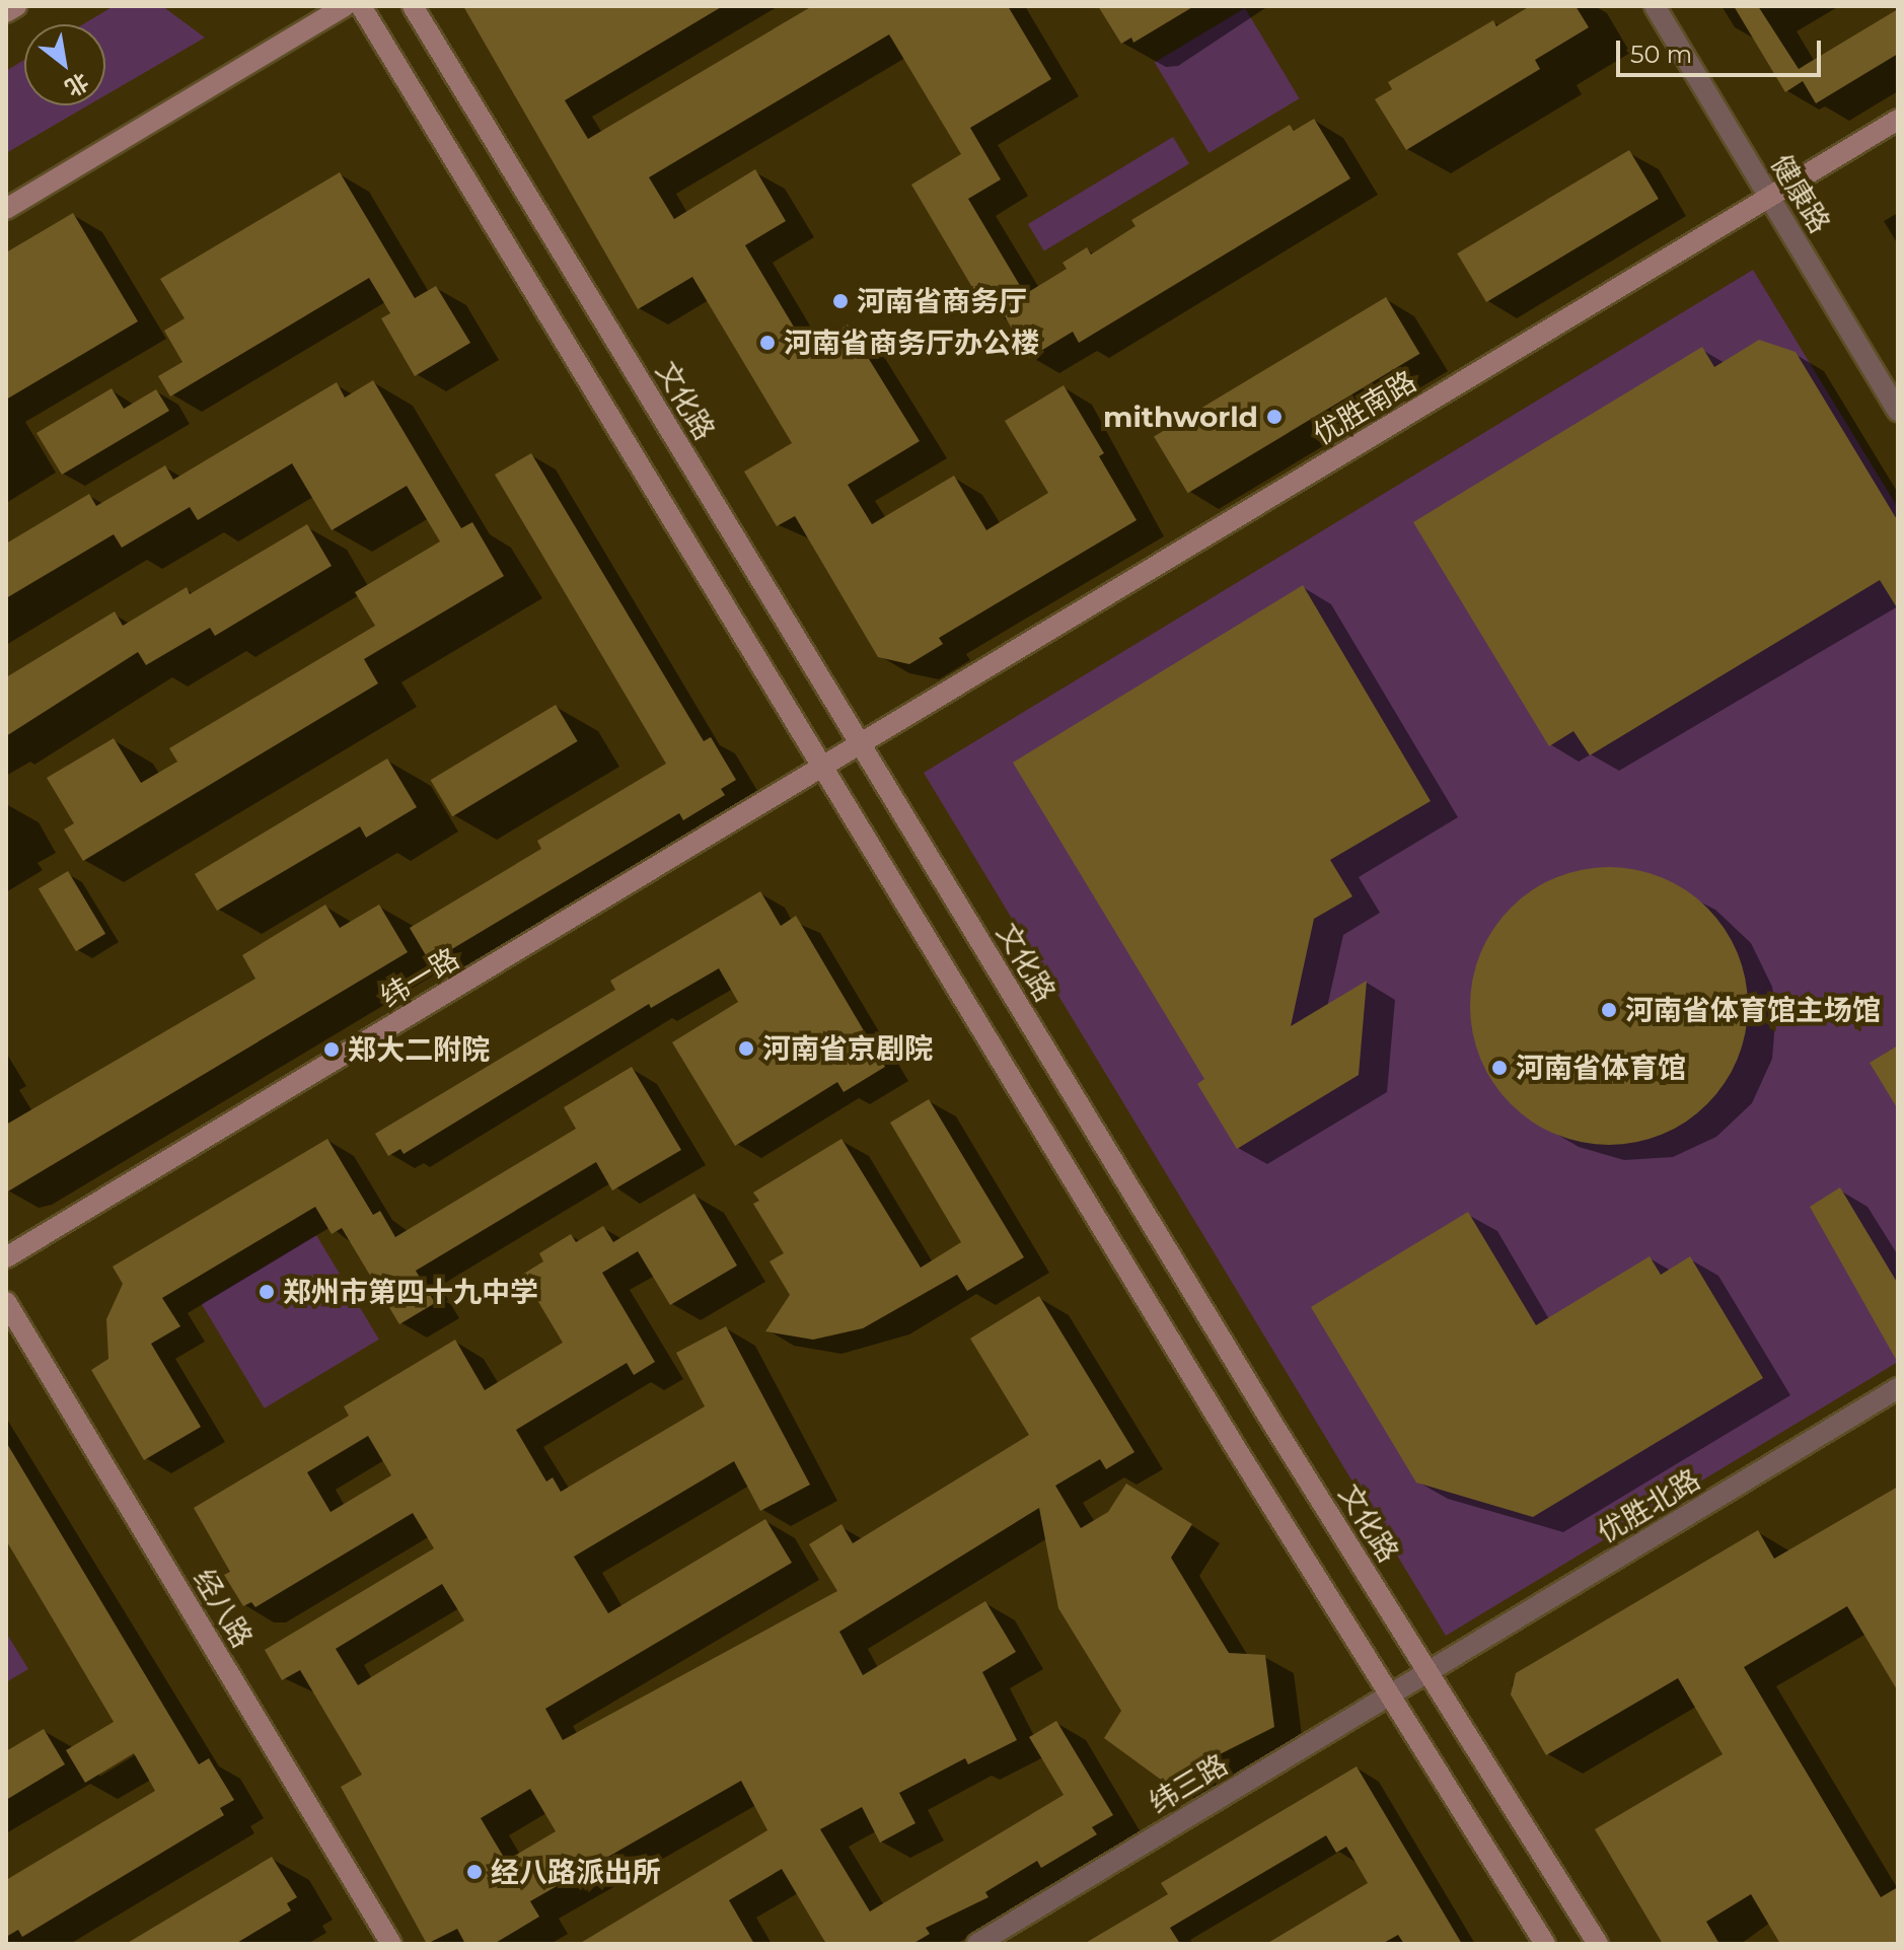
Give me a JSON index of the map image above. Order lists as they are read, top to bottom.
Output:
{
  "streets": {
    "main road": [
      "文化路",
      "优胜南路",
      "纬一路",
      "经八路"
    ],
    "street": ["健康路", "优胜北路", "纬三路"]
  },
  "crossings": [
    ["健康路", "优胜南路"],
    ["文化路", "优胜南路"],
    ["文化路", "纬一路"],
    ["文化路", "优胜北路"],
    ["文化路", "纬三路"],
    ["优胜南路", "纬一路"],
    ["优胜北路", "纬三路"]
  ],
  "places": [
    "河南省商务厅",
    "河南省商务厅办公楼",
    "mithworld",
    "河南省体育馆主场馆",
    "河南省京剧院",
    "郑大二附院",
    "河南省体育馆",
    "郑州市第四十九中学",
    "经八路派出所"
  ],
  "scale_bar": "50 m",
  "north": "bottom right"
}
